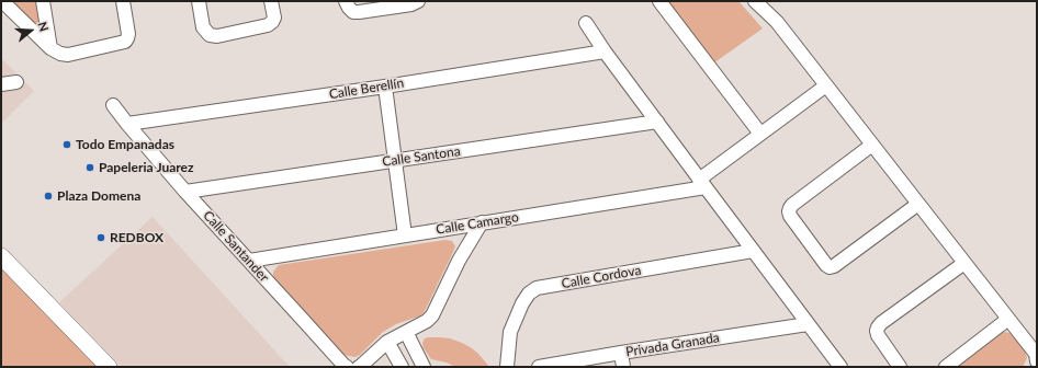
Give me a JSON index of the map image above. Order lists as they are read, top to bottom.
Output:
{
  "streets": {
    "street": [
      "Calle Berellín",
      "Calle Santona",
      "Calle Camargo",
      "Calle Santander",
      "Calle Cordova",
      "Privada Granada"
    ]
  },
  "crossings": [
    ["Calle Berellín", "Calle Santander"],
    ["Calle Santona", "Calle Santander"],
    ["Calle Camargo", "Calle Santander"]
  ],
  "places": [
    "Todo Empanadas",
    "Papeleria Juarez",
    "Plaza Domena",
    "REDBOX"
  ],
  "north": "right"
}
